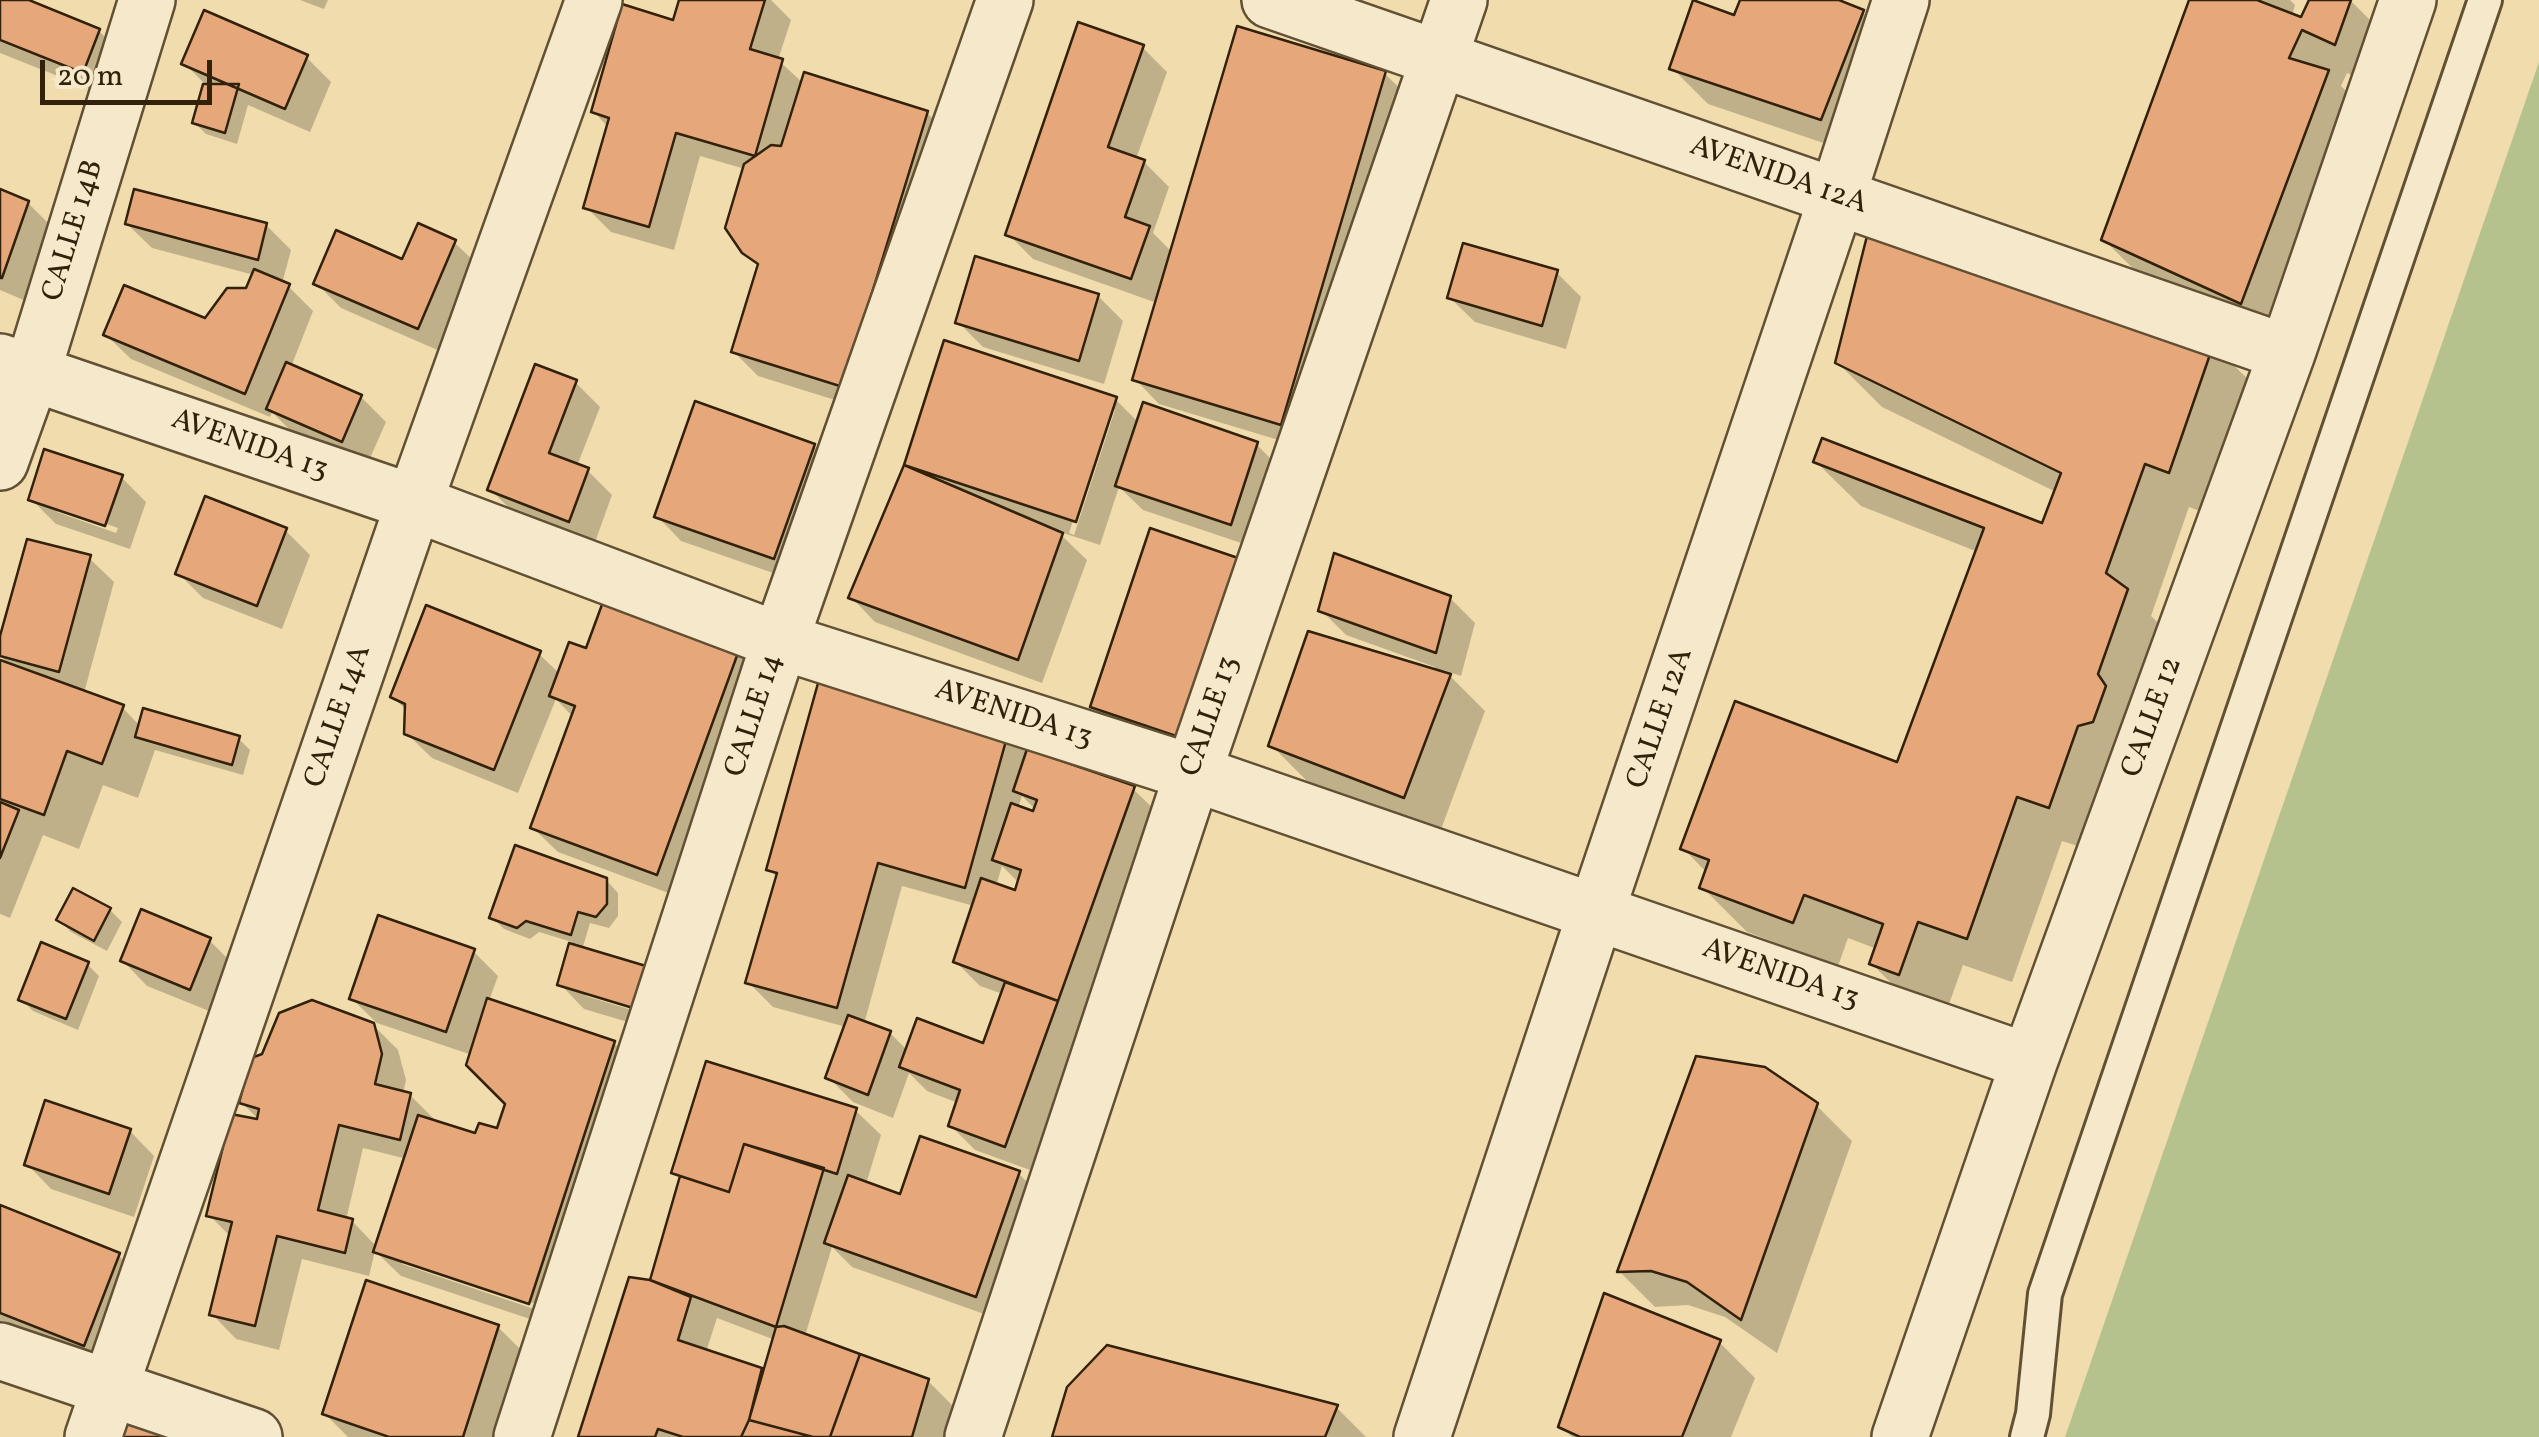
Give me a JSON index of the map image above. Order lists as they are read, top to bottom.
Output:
{
  "streets": {
    "street": [
      "AVENIDA 12A",
      "CALLE 14B",
      "AVENIDA 13",
      "CALLE 14",
      "CALLE 14A",
      "CALLE 13",
      "CALLE 12",
      "CALLE 12A"
    ]
  },
  "crossings": [
    ["AVENIDA 12A", "CALLE 13"],
    ["AVENIDA 12A", "CALLE 12"],
    ["AVENIDA 12A", "CALLE 12A"],
    ["CALLE 14B", "AVENIDA 13"],
    ["AVENIDA 13", "CALLE 14"],
    ["AVENIDA 13", "CALLE 14A"],
    ["AVENIDA 13", "CALLE 13"],
    ["AVENIDA 13", "CALLE 12"],
    ["AVENIDA 13", "CALLE 12A"]
  ],
  "scale_bar": "20 m"
}
